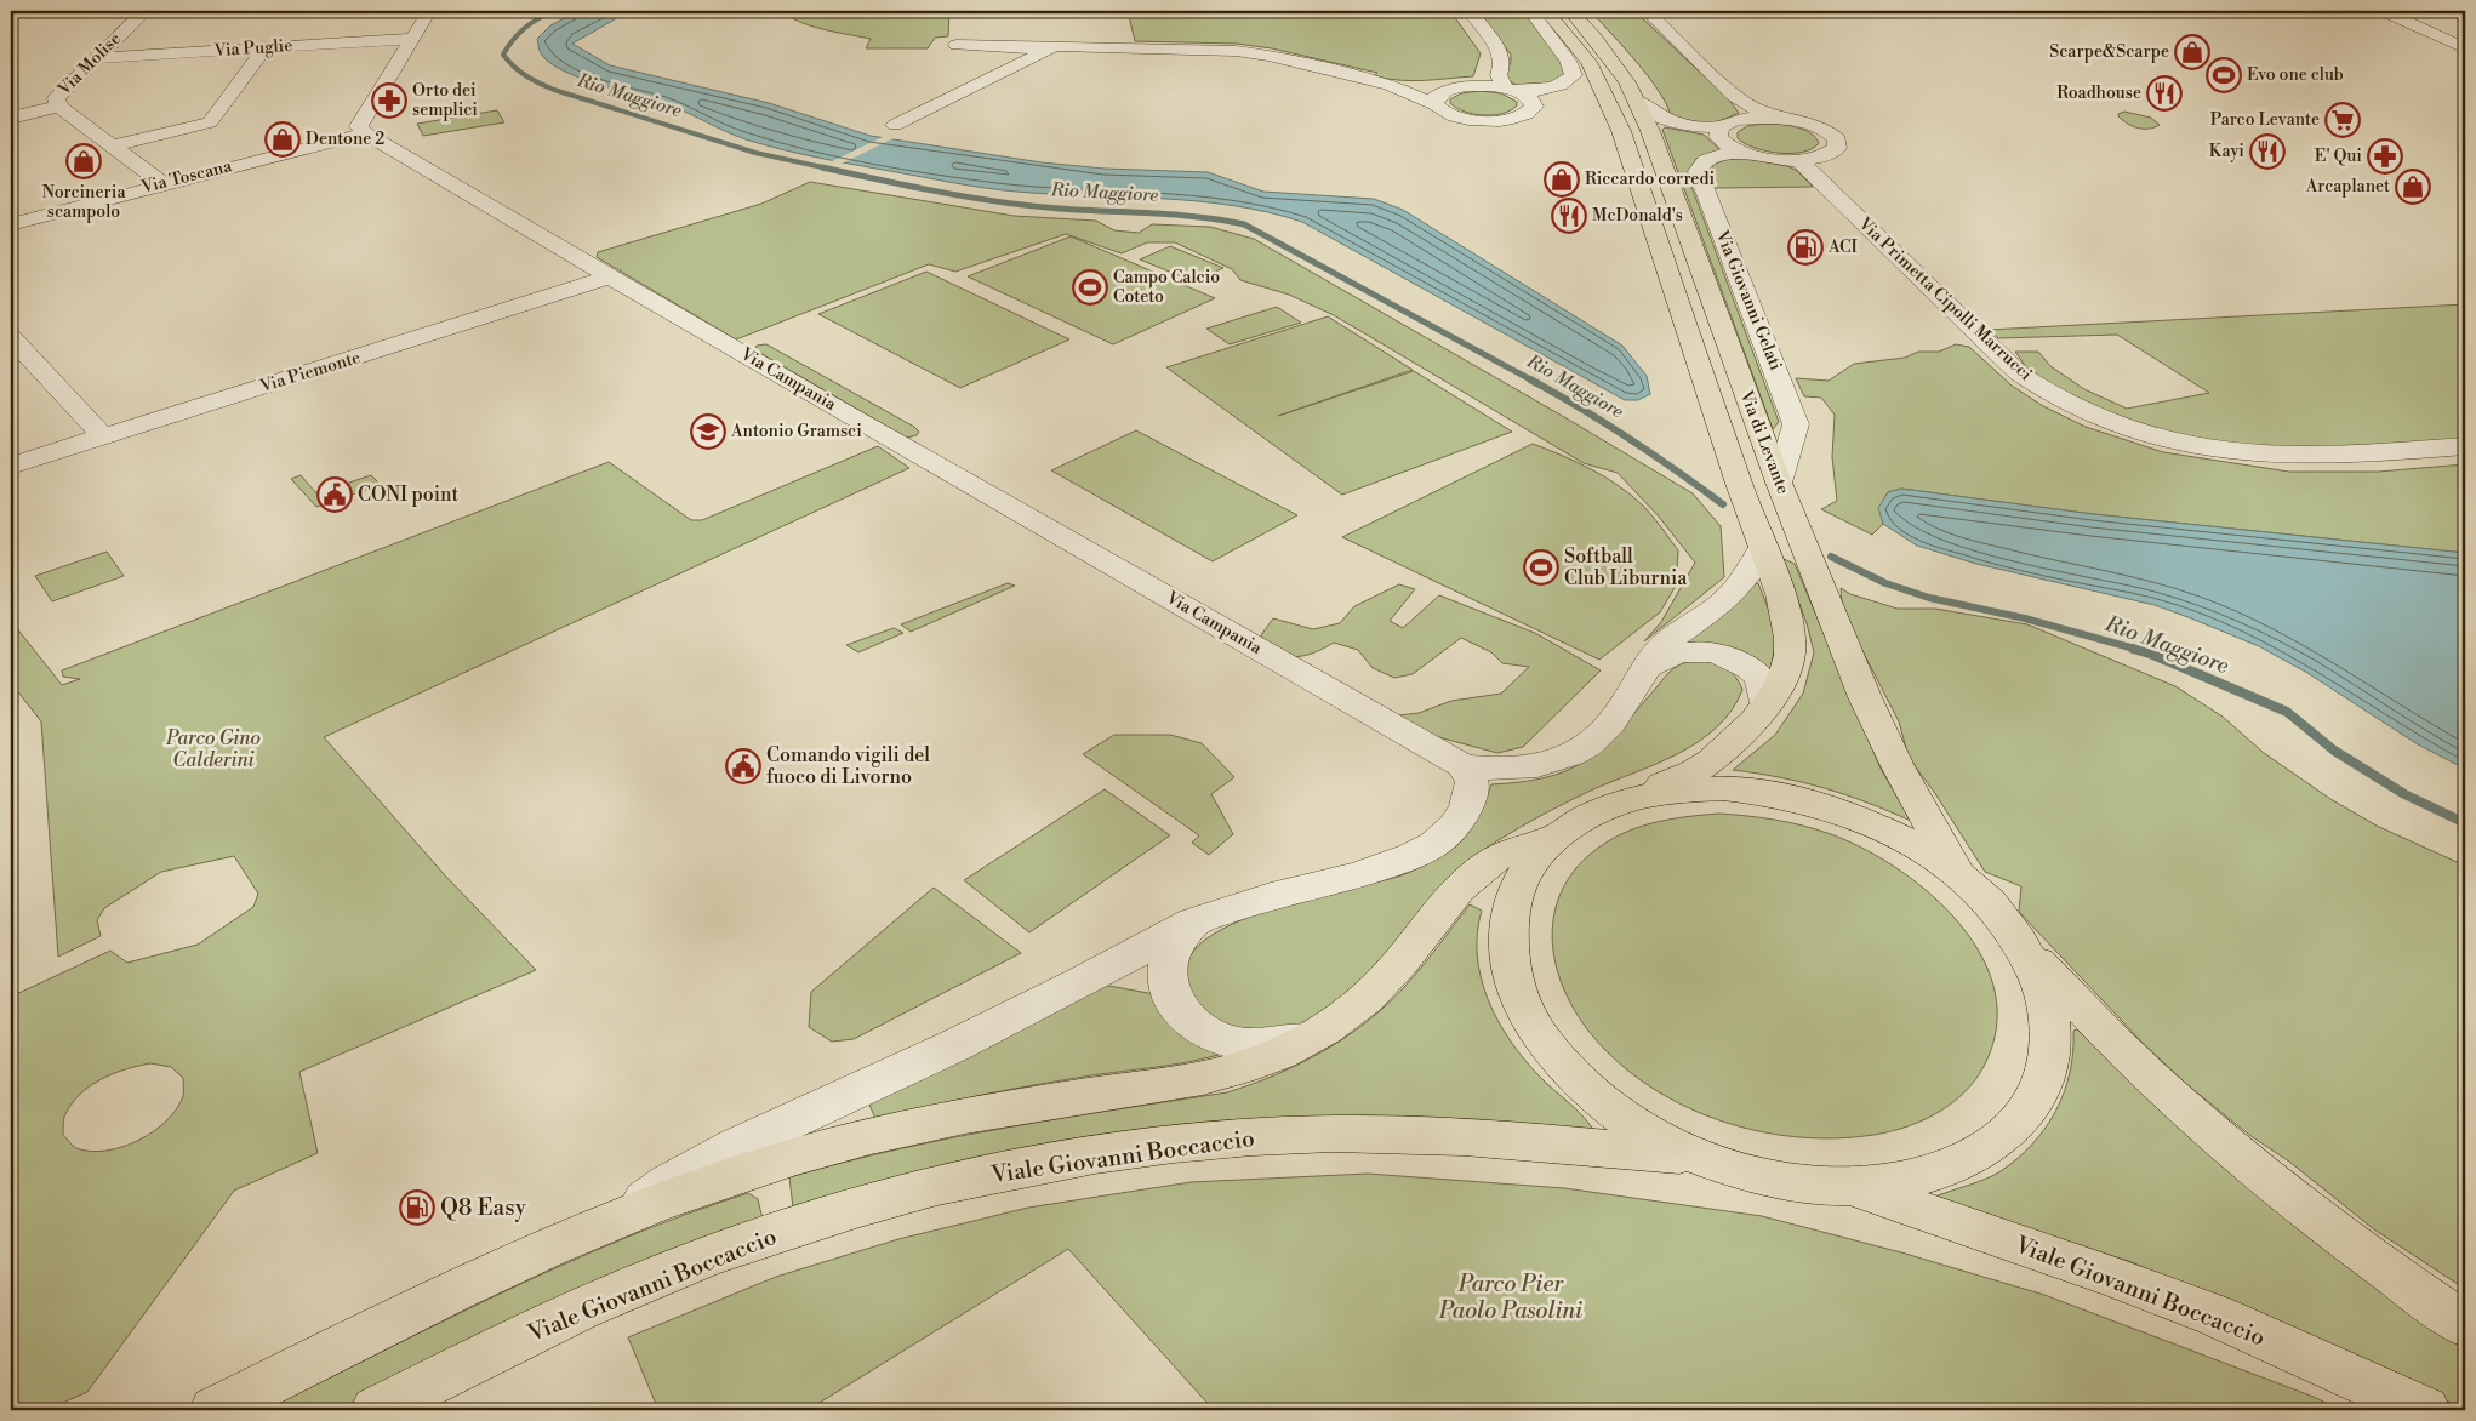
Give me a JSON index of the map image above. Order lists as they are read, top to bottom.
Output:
{
  "streets": {
    "main road": ["Via di Levante", "Viale Giovanni Boccaccio"],
    "street": [
      "Via Puglie",
      "Via Molise",
      "Via Toscana",
      "Via Primetta Cipolli Marrucci",
      "Via Giovanni Gelati",
      "Via Piemonte",
      "Via Campania"
    ]
  },
  "crossings": [
    ["Via Puglie", "Via Molise"],
    ["Via Molise", "Via Toscana"],
    ["Via Toscana", "Via Campania"],
    ["Via Primetta Cipolli Marrucci", "Via Giovanni Gelati"],
    ["Via Giovanni Gelati", "Via di Levante"],
    ["Via Piemonte", "Via Campania"],
    ["Via Campania", "Viale Giovanni Boccaccio"],
    ["Via di Levante", "Viale Giovanni Boccaccio"]
  ],
  "water": ["Rio Maggiore"],
  "parks": ["Parco Gino Calderini", "Parco Pier Paolo Pasolini"],
  "places": {
    "shop": [
      "Scarpe&Scarpe",
      "Dentone 2",
      "Norcineria scampolo",
      "Riccardo corredi",
      "Arcaplanet"
    ],
    "sports": ["Evo one club", "Campo Calcio Coteto", "Softball Club Liburnia"],
    "restaurant": ["Roadhouse", "Kayi", "McDonald's"],
    "pharmacy": ["Orto dei semplici", "E' Qui"],
    "supermarket": ["Parco Levante"],
    "fuel station": ["ACI", "Q8 Easy"],
    "school or university": ["Antonio Gramsci"],
    "public building": ["CONI point", "Comando vigili del fuoco di Livorno"]
  }
}
